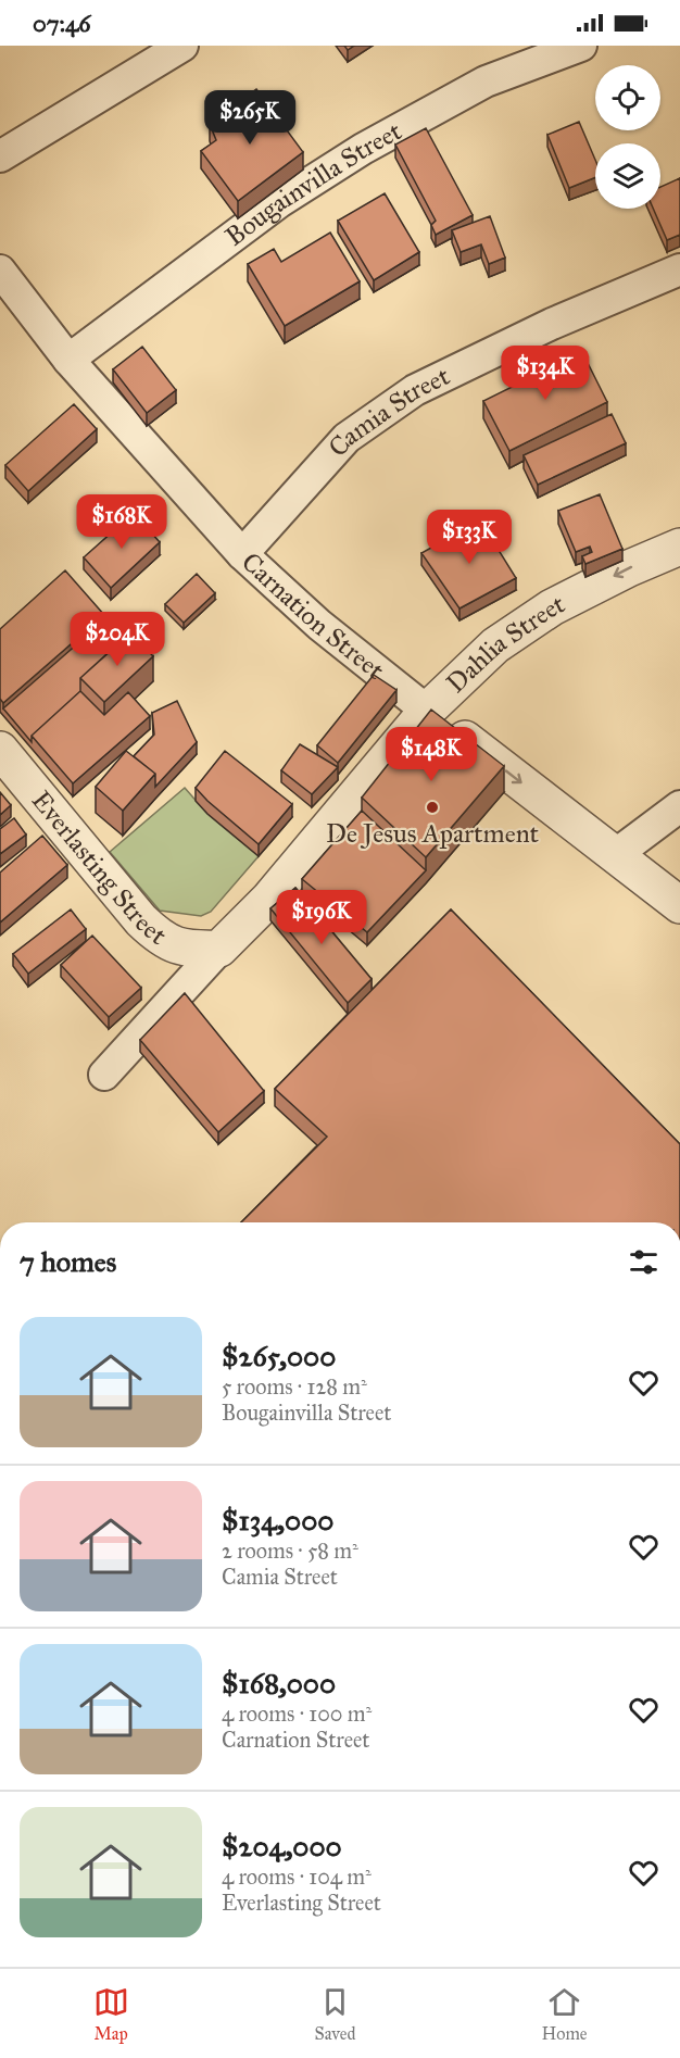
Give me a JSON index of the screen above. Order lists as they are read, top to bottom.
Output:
{
  "streets": {
    "street": [
      "Bougainvilla Street",
      "Camia Street",
      "Carnation Street",
      "Dahlia Street",
      "Everlasting Street"
    ]
  },
  "crossings": [
    ["Bougainvilla Street", "Carnation Street"],
    ["Camia Street", "Carnation Street"],
    ["Carnation Street", "Dahlia Street"],
    ["Dahlia Street", "Everlasting Street"]
  ],
  "one_way": ["Dahlia Street"],
  "places": ["De Jesus Apartment"],
  "page": {
    "status": "07:46",
    "price": [
      "$265K",
      "$134K",
      "$168K",
      "$133K",
      "$204K",
      "$148K",
      "$196K"
    ],
    "heading": "7 homes",
    "list": [
      {
        "name": "$265,000",
        "note": "5 rooms · 128 m² · Bougainvilla Street"
      },
      {
        "name": "$134,000",
        "note": "2 rooms · 58 m² · Camia Street"
      },
      {
        "name": "$168,000",
        "note": "4 rooms · 100 m² · Carnation Street"
      },
      {
        "name": "$204,000",
        "note": "4 rooms · 104 m² · Everlasting Street"
      }
    ],
    "tabs": ["Map", "Saved", "Home"]
  }
}
